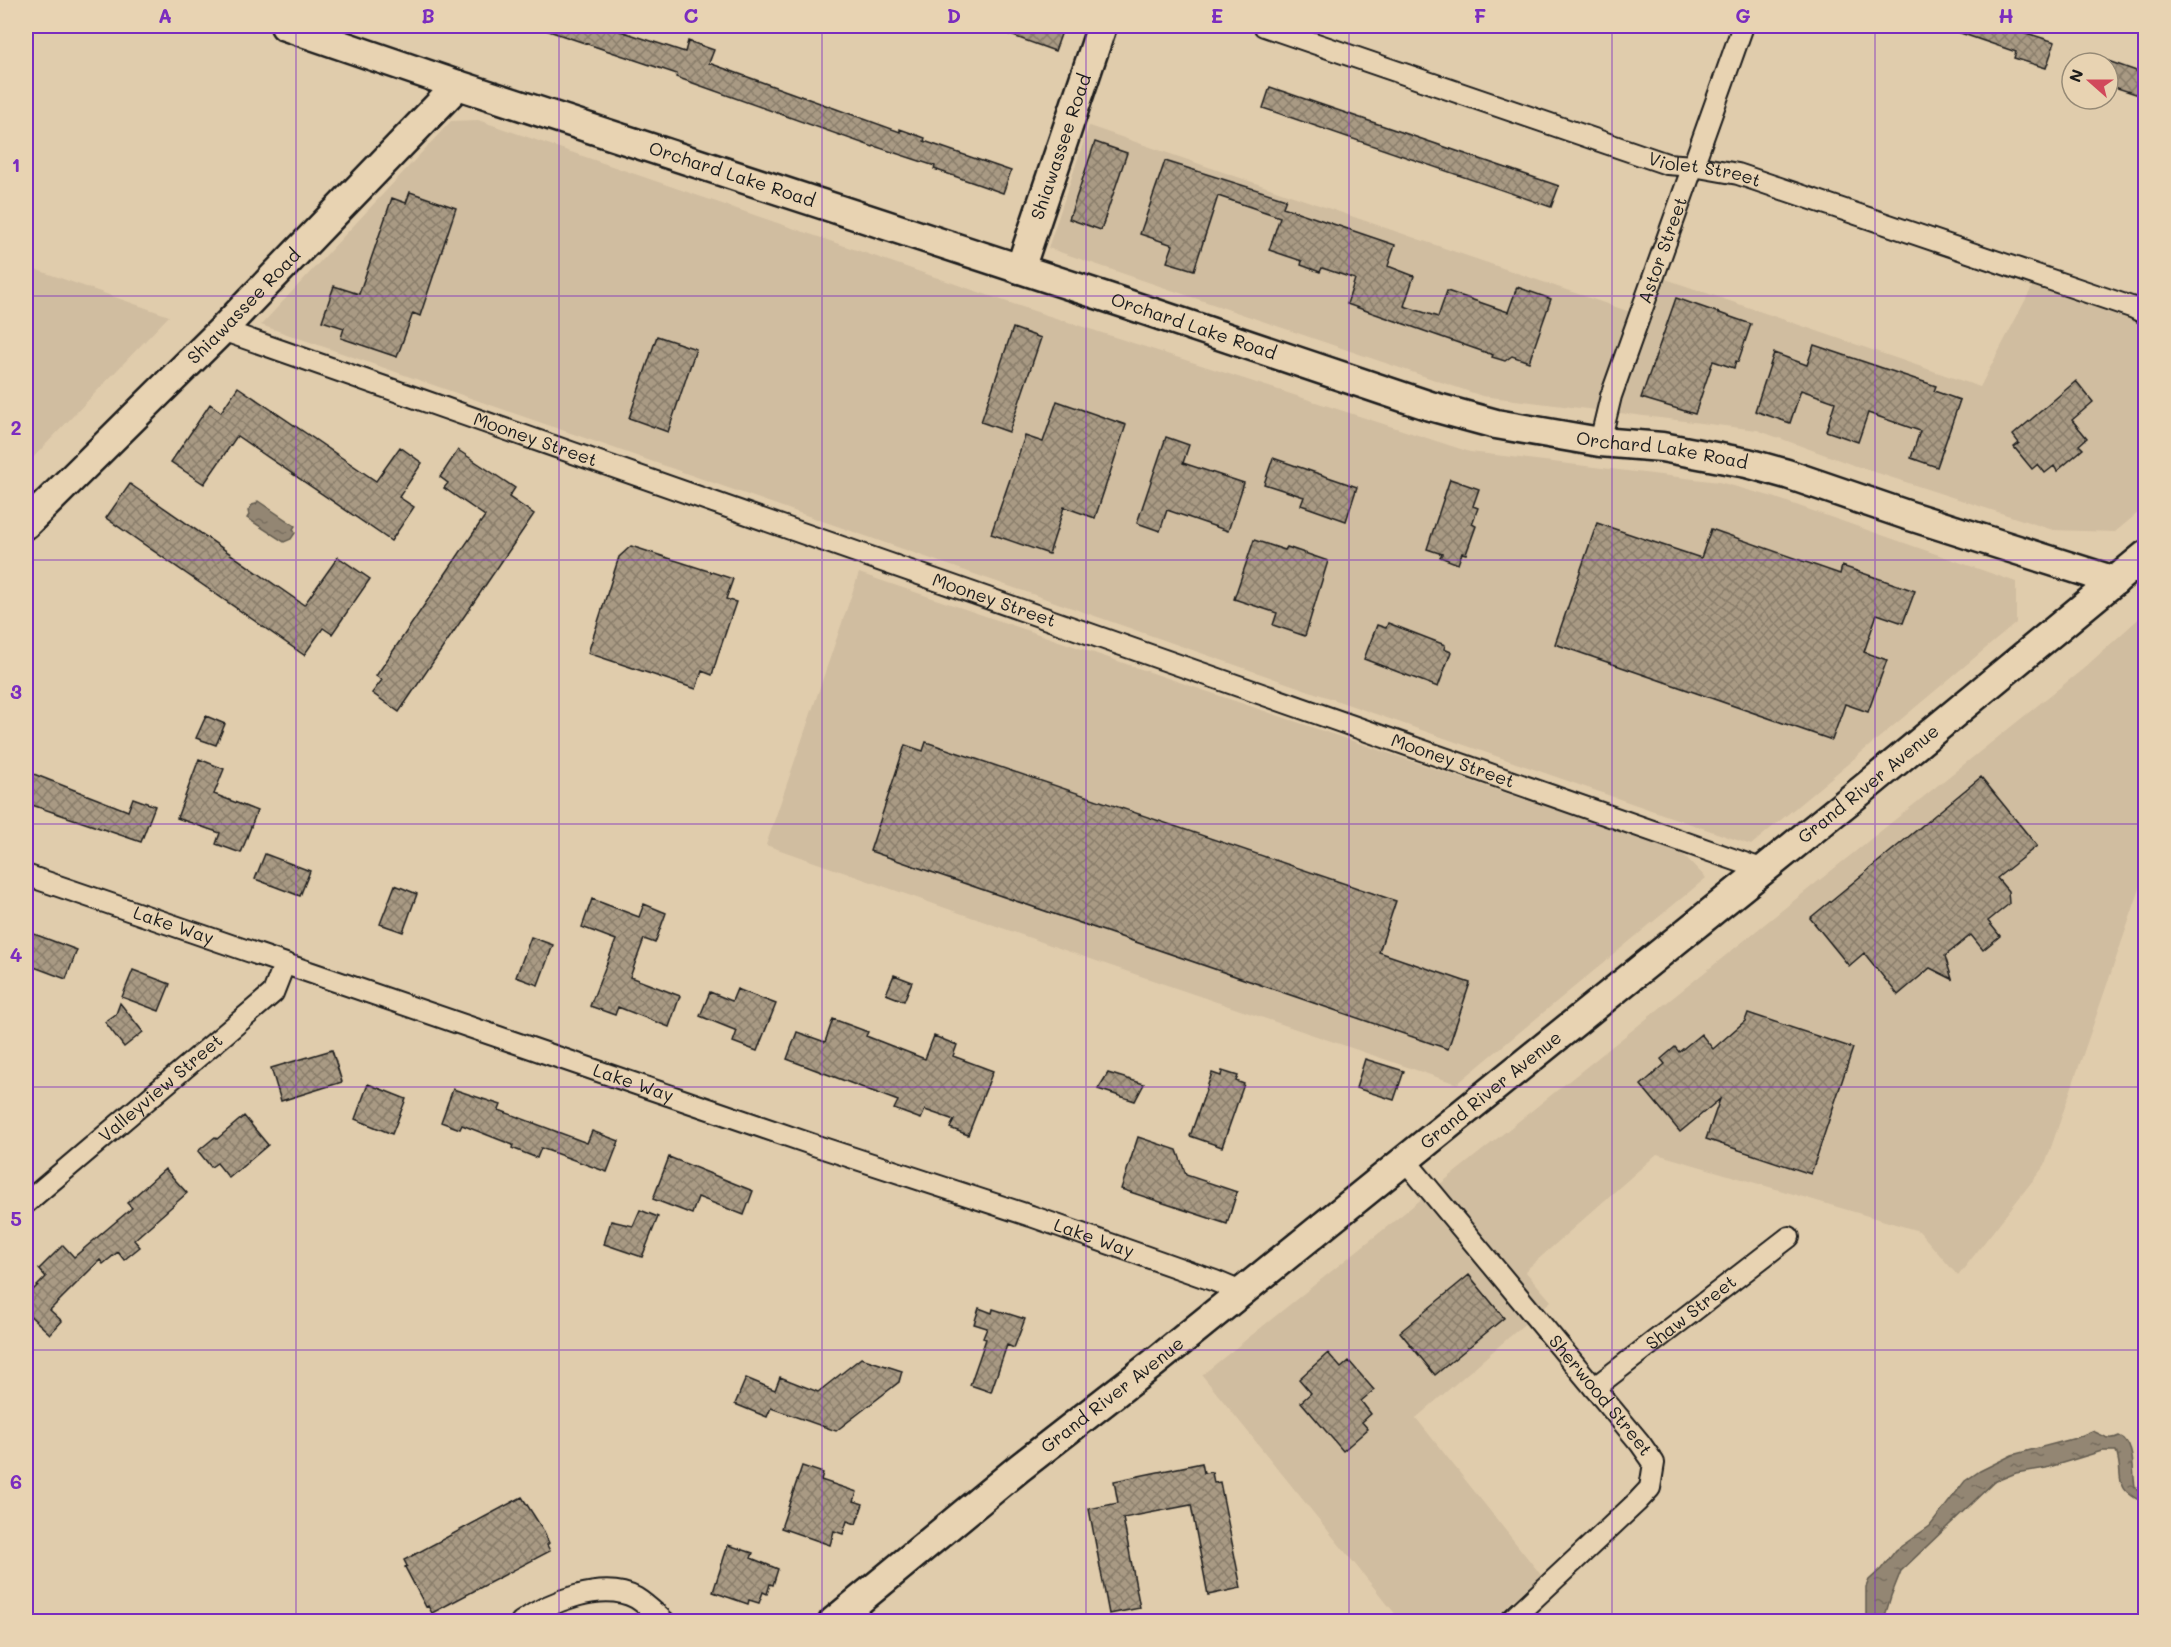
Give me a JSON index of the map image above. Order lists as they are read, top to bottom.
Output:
{
  "streets": {
    "main road": ["Shiawassee Road", "Orchard Lake Road", "Grand River Avenue"],
    "street": [
      "Violet Street",
      "Astor Street",
      "Mooney Street",
      "Lake Way",
      "Valleyview Street",
      "Shaw Street",
      "Sherwood Street"
    ]
  },
  "crossings": [
    ["Shiawassee Road", "Orchard Lake Road"],
    ["Shiawassee Road", "Mooney Street"],
    ["Violet Street", "Astor Street"],
    ["Orchard Lake Road", "Astor Street"],
    ["Orchard Lake Road", "Grand River Avenue"],
    ["Mooney Street", "Grand River Avenue"],
    ["Grand River Avenue", "Lake Way"],
    ["Grand River Avenue", "Sherwood Street"],
    ["Lake Way", "Valleyview Street"],
    ["Shaw Street", "Sherwood Street"]
  ],
  "north": "left",
  "grid": {
    "columns": [
      "A",
      "B",
      "C",
      "D",
      "E",
      "F",
      "G",
      "H"
    ],
    "rows": [
      "1",
      "2",
      "3",
      "4",
      "5",
      "6"
    ]
  }
}
